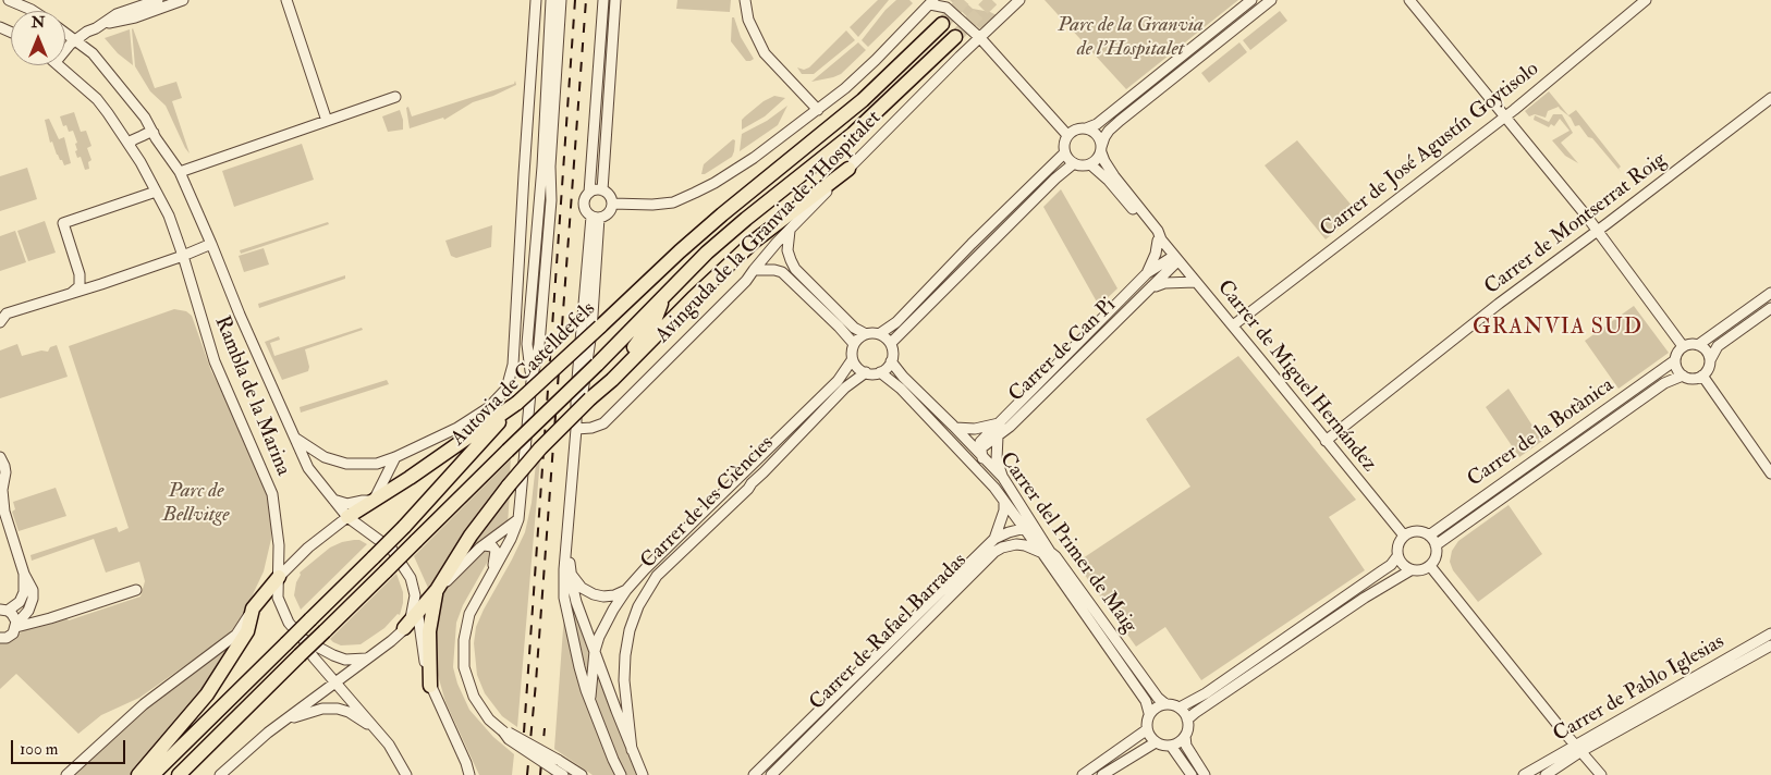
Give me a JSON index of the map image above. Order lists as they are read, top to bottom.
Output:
{
  "streets": {
    "highway": ["Autovia de Castelldefels"],
    "street": [
      "Carrer de José Agustín Goytisolo",
      "Carrer de Montserrat Roig",
      "Avinguda de la Granvia de l'Hospitalet",
      "Carrer de Can Pi",
      "Carrer de Miguel Hernández",
      "Rambla de la Marina",
      "Carrer de la Botànica",
      "Carrer de les Ciències",
      "Carrer del Primer de Maig",
      "Carrer de Rafael Barradas",
      "Carrer de Pablo Iglesias"
    ]
  },
  "crossings": [
    ["Carrer de José Agustín Goytisolo", "Carrer de Miguel Hernández"],
    ["Carrer de Montserrat Roig", "Carrer de Miguel Hernández"],
    ["Carrer de Can Pi", "Carrer de Miguel Hernández"],
    ["Carrer de Can Pi", "Carrer del Primer de Maig"],
    ["Carrer de Miguel Hernández", "Carrer de la Botànica"],
    ["Carrer de les Ciències", "Carrer del Primer de Maig"],
    ["Carrer del Primer de Maig", "Carrer de Rafael Barradas"]
  ],
  "districts": ["GRANVIA SUD"],
  "parks": ["Parc de la Granvia de l'Hospitalet", "Parc de Bellvitge"],
  "scale_bar": "100 m",
  "north": "top"
}
